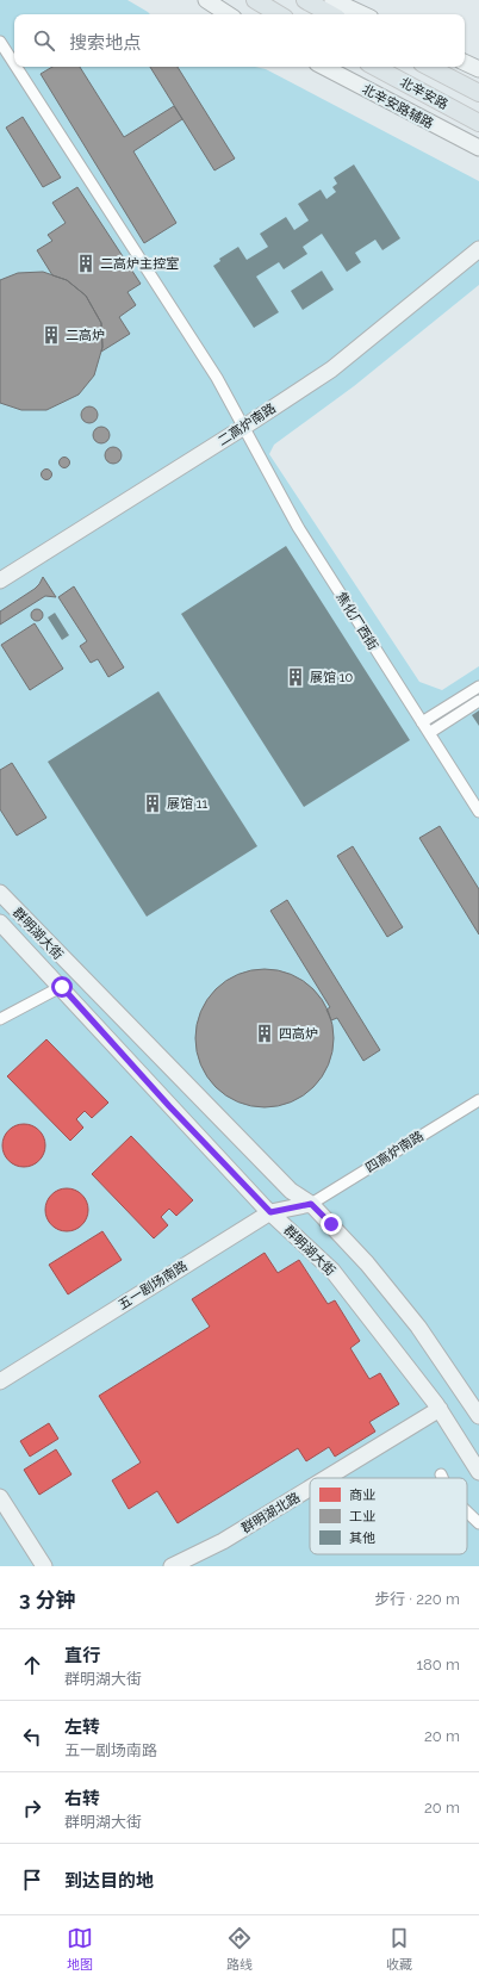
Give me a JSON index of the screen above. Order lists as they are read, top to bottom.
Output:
{
  "streets": {
    "main road": ["北辛安路"],
    "street": [
      "北辛安路辅路",
      "二高炉南路",
      "焦化厂西街",
      "群明湖大街",
      "四高炉南路",
      "五一剧场南路",
      "群明湖北路"
    ]
  },
  "crossings": [
    ["二高炉南路", "焦化厂西街"],
    ["群明湖大街", "四高炉南路"],
    ["群明湖大街", "五一剧场南路"],
    ["群明湖大街", "群明湖北路"],
    ["四高炉南路", "五一剧场南路"]
  ],
  "places": {
    "building": [
      "二高炉主控室",
      "二高炉",
      "展馆 10",
      "展馆 11",
      "四高炉"
    ]
  },
  "legend": ["商业", "工业", "其他"],
  "page": {
    "search": "搜索地点",
    "heading": ["3 分钟", "步行 · 220 m"],
    "list": [
      ["直行", "群明湖大街", "180 m"],
      ["左转", "五一剧场南路", "20 m"],
      ["右转", "群明湖大街", "20 m"],
      "到达目的地"
    ],
    "nav": ["地图", "路线", "收藏"]
  }
}
